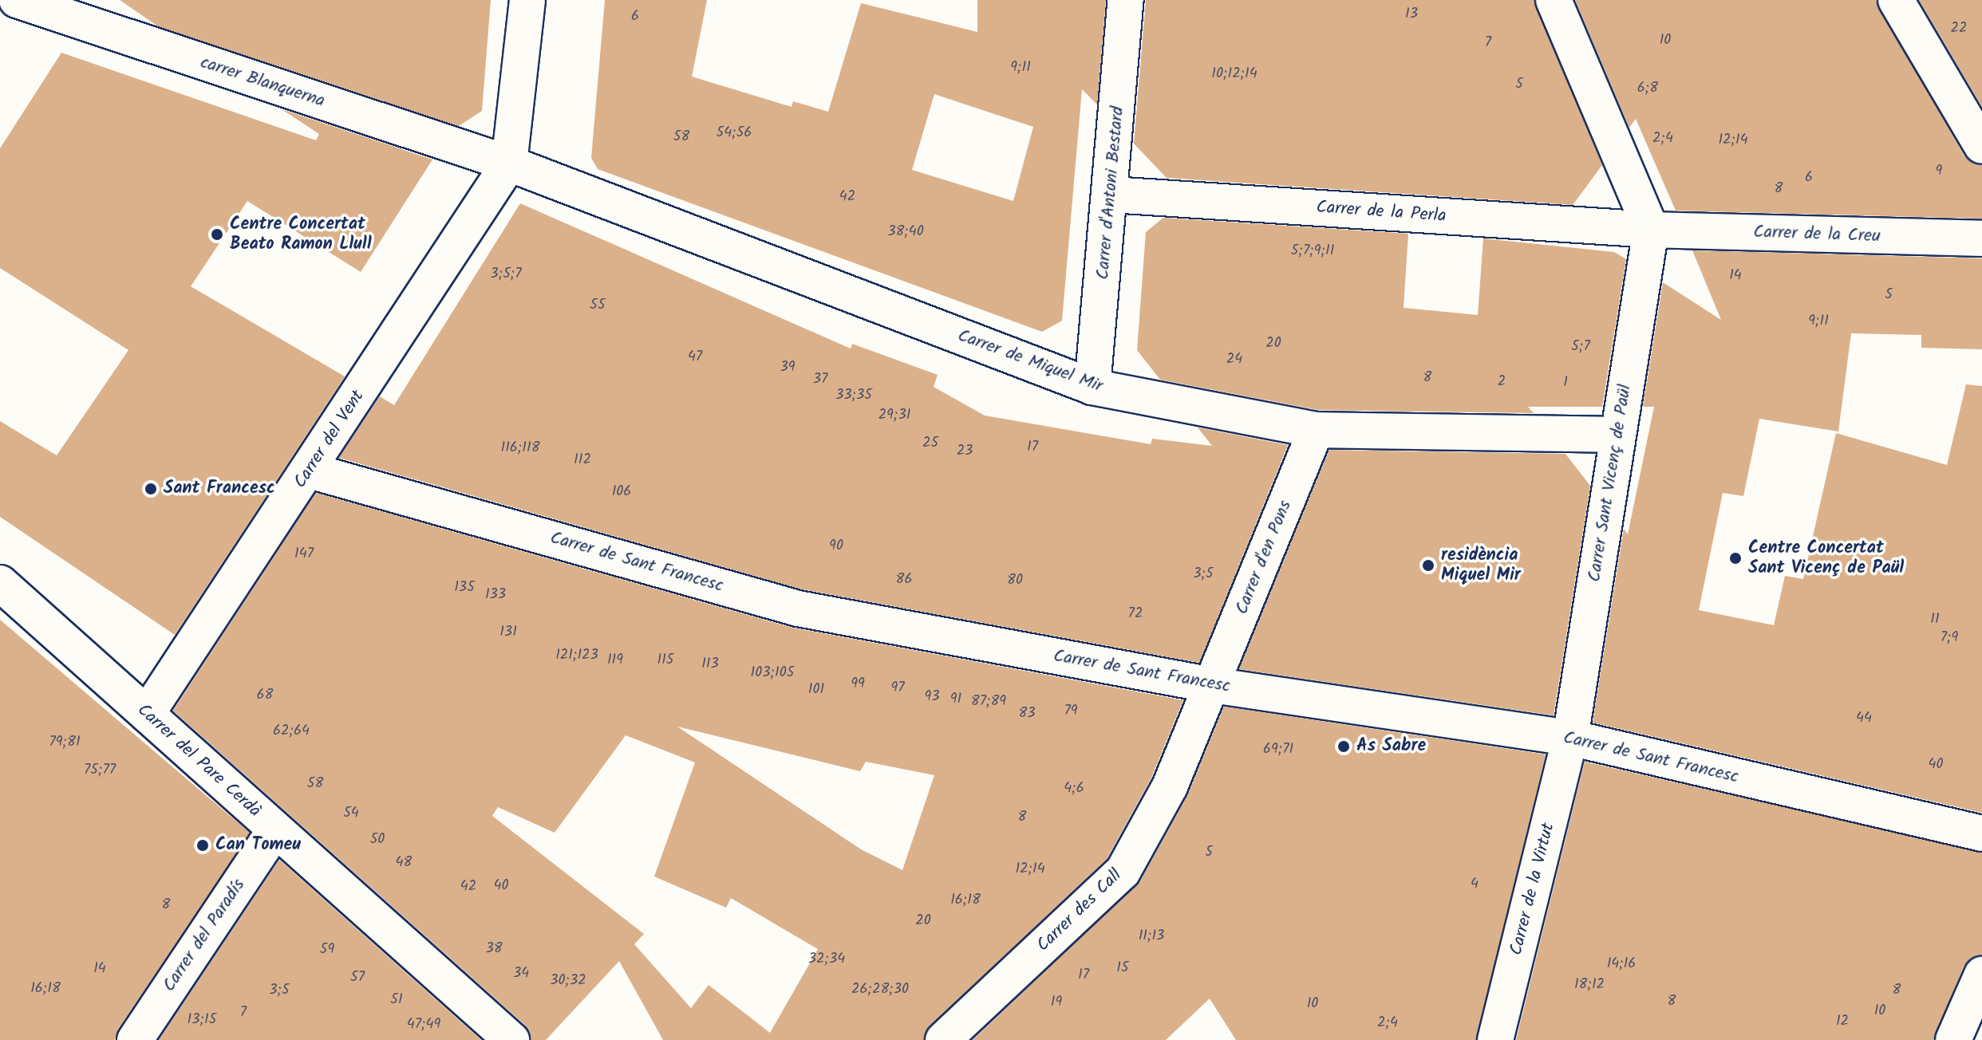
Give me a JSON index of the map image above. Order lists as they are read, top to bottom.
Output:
{
  "streets": {
    "street": [
      "carrer Blanquerna",
      "Carrer d'Antoni Bestard",
      "Carrer de la Perla",
      "Carrer de la Creu",
      "Carrer de Miquel Mir",
      "Carrer del Vent",
      "Carrer Sant Vicenç de Paül",
      "Carrer d'en Pons",
      "Carrer de Sant Francesc",
      "Carrer del Pare Cerdà",
      "Carrer de la Virtut",
      "Carrer des Call",
      "Carrer del Paradís"
    ]
  },
  "crossings": [
    ["carrer Blanquerna", "Carrer de Miquel Mir"],
    ["carrer Blanquerna", "Carrer del Vent"],
    ["Carrer d'Antoni Bestard", "Carrer de la Perla"],
    ["Carrer d'Antoni Bestard", "Carrer de Miquel Mir"],
    ["Carrer de la Perla", "Carrer de la Creu"],
    ["Carrer de la Perla", "Carrer Sant Vicenç de Paül"],
    ["Carrer de la Creu", "Carrer Sant Vicenç de Paül"],
    ["Carrer de Miquel Mir", "Carrer del Vent"],
    ["Carrer de Miquel Mir", "Carrer Sant Vicenç de Paül"],
    ["Carrer de Miquel Mir", "Carrer d'en Pons"],
    ["Carrer del Vent", "Carrer de Sant Francesc"],
    ["Carrer del Vent", "Carrer del Pare Cerdà"],
    ["Carrer Sant Vicenç de Paül", "Carrer de Sant Francesc"],
    ["Carrer Sant Vicenç de Paül", "Carrer de la Virtut"],
    ["Carrer d'en Pons", "Carrer de Sant Francesc"],
    ["Carrer d'en Pons", "Carrer des Call"],
    ["Carrer de Sant Francesc", "Carrer de la Virtut"],
    ["Carrer de Sant Francesc", "Carrer des Call"],
    ["Carrer del Pare Cerdà", "Carrer del Paradís"]
  ],
  "places": [
    "Centre Concertat Beato Ramon Llull",
    "Sant Francesc",
    "Centre Concertat Sant Vicenç de Paül",
    "residència Miquel Mir",
    "As Sabre",
    "Can Tomeu"
  ],
  "house_numbers": [
    "13",
    "6",
    "22",
    "10",
    "7",
    "9;11",
    "10;12;14",
    "5",
    "6;8",
    "54;56",
    "58",
    "2;4",
    "12;14",
    "9",
    "6",
    "8",
    "42",
    "38;40",
    "5;7;9;11",
    "3;5;7",
    "14",
    "5",
    "55",
    "9;11",
    "20",
    "5;7",
    "47",
    "24",
    "39",
    "8",
    "37",
    "2",
    "1",
    "33;35",
    "29;31",
    "25",
    "17",
    "116;118",
    "23",
    "112",
    "106",
    "90",
    "147",
    "3;5",
    "86",
    "80",
    "135",
    "133",
    "72",
    "11",
    "131",
    "7;9",
    "121;123",
    "119",
    "115",
    "113",
    "103;105",
    "99",
    "97",
    "101",
    "68",
    "93",
    "91",
    "87;89",
    "79",
    "83",
    "44",
    "62;64",
    "79;81",
    "69;71",
    "40",
    "75;77",
    "58",
    "4;6",
    "54",
    "8",
    "50",
    "5",
    "48",
    "12;14",
    "4",
    "40",
    "42",
    "16;18",
    "8",
    "20",
    "11;13",
    "38",
    "59",
    "32;34",
    "14;16",
    "15",
    "14",
    "34",
    "17",
    "57",
    "30;32",
    "18;12",
    "16;18",
    "26;28;30",
    "3;5",
    "8",
    "51",
    "8",
    "19",
    "10",
    "10",
    "7",
    "13;15",
    "12",
    "2;4",
    "47;49"
  ]
}
